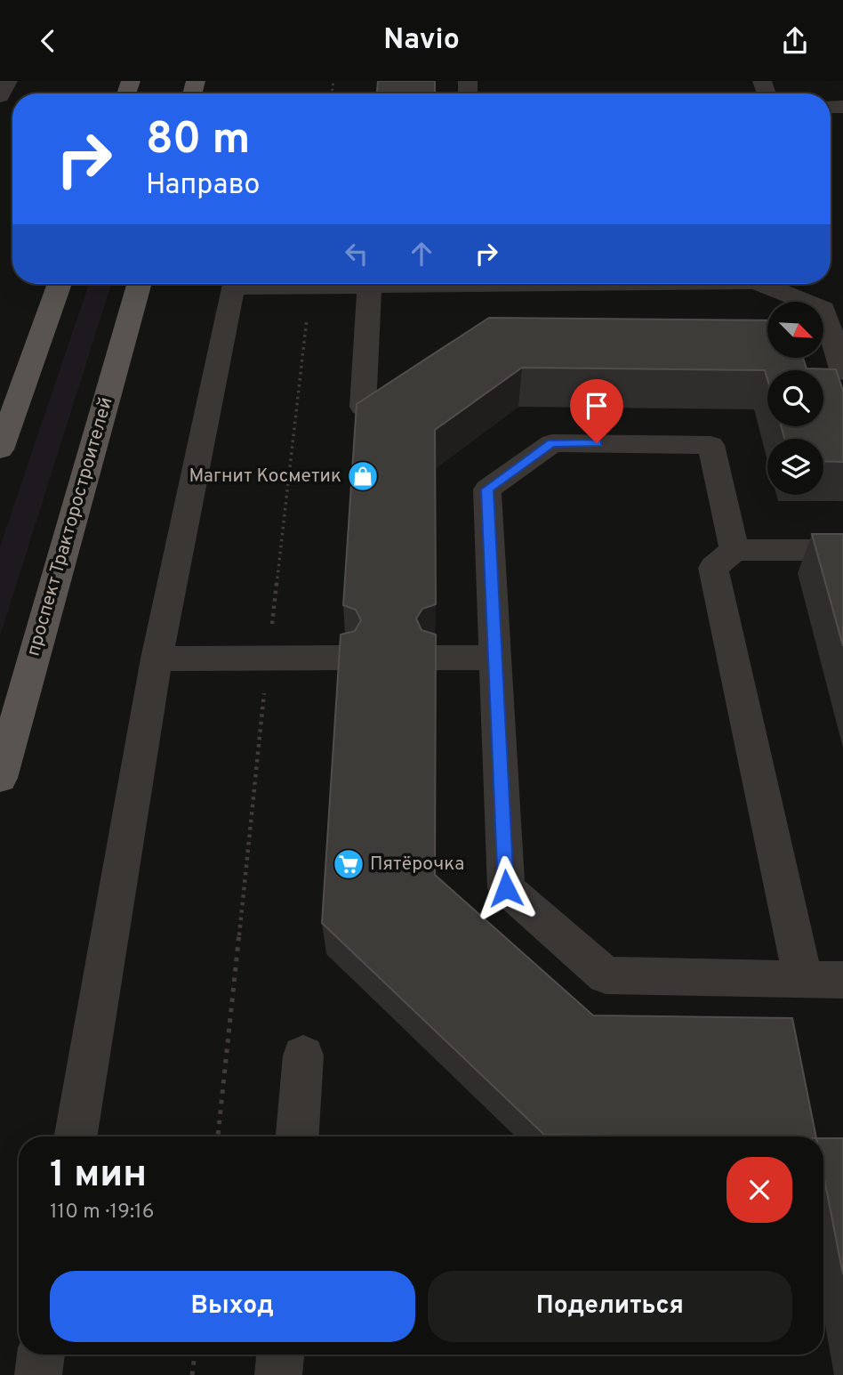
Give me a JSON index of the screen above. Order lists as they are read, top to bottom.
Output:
{
  "streets": {
    "main road": ["проспект Тракторостроителей"]
  },
  "places": {
    "shop": ["Магнит Косметик"],
    "supermarket": ["Пятёрочка"]
  },
  "north": "bottom right",
  "page": {
    "header": "Navio",
    "turn": ["80 m", "Направо"],
    "heading": ["1 мин", "110 m · 19:16"],
    "buttons": ["Выход", "Поделиться"]
  }
}
